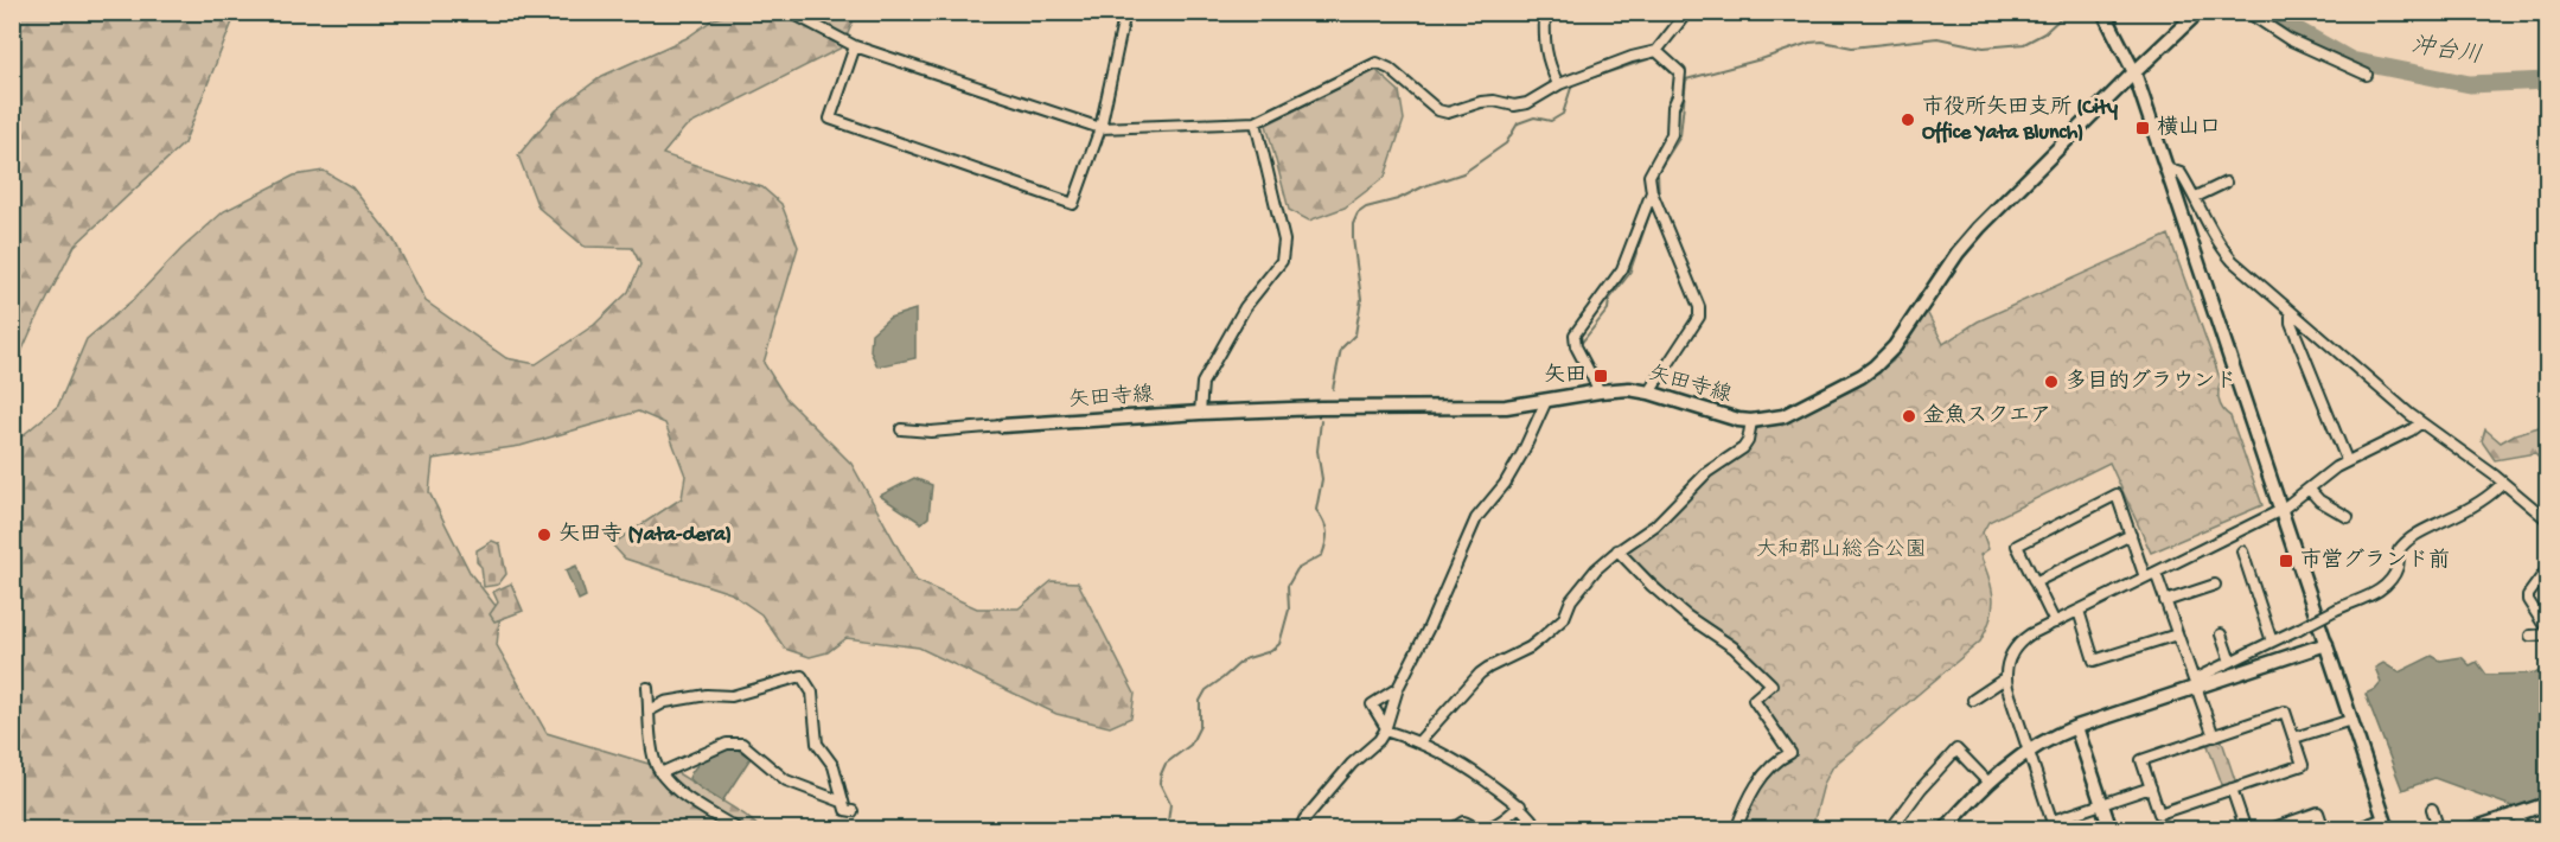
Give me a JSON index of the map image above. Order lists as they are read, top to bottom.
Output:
{
  "streets": {
    "street": ["矢田寺線"]
  },
  "water": ["沖台川"],
  "parks": ["大和郡山総合公園"],
  "places": {
    "other": [
      "市役所矢田支所 (City Office Yata Blunch)",
      "多目的グラウンド",
      "金魚スクエア",
      "矢田寺 (Yata-dera)"
    ],
    "transit": ["横山口", "矢田", "市営グランド前"]
  }
}
